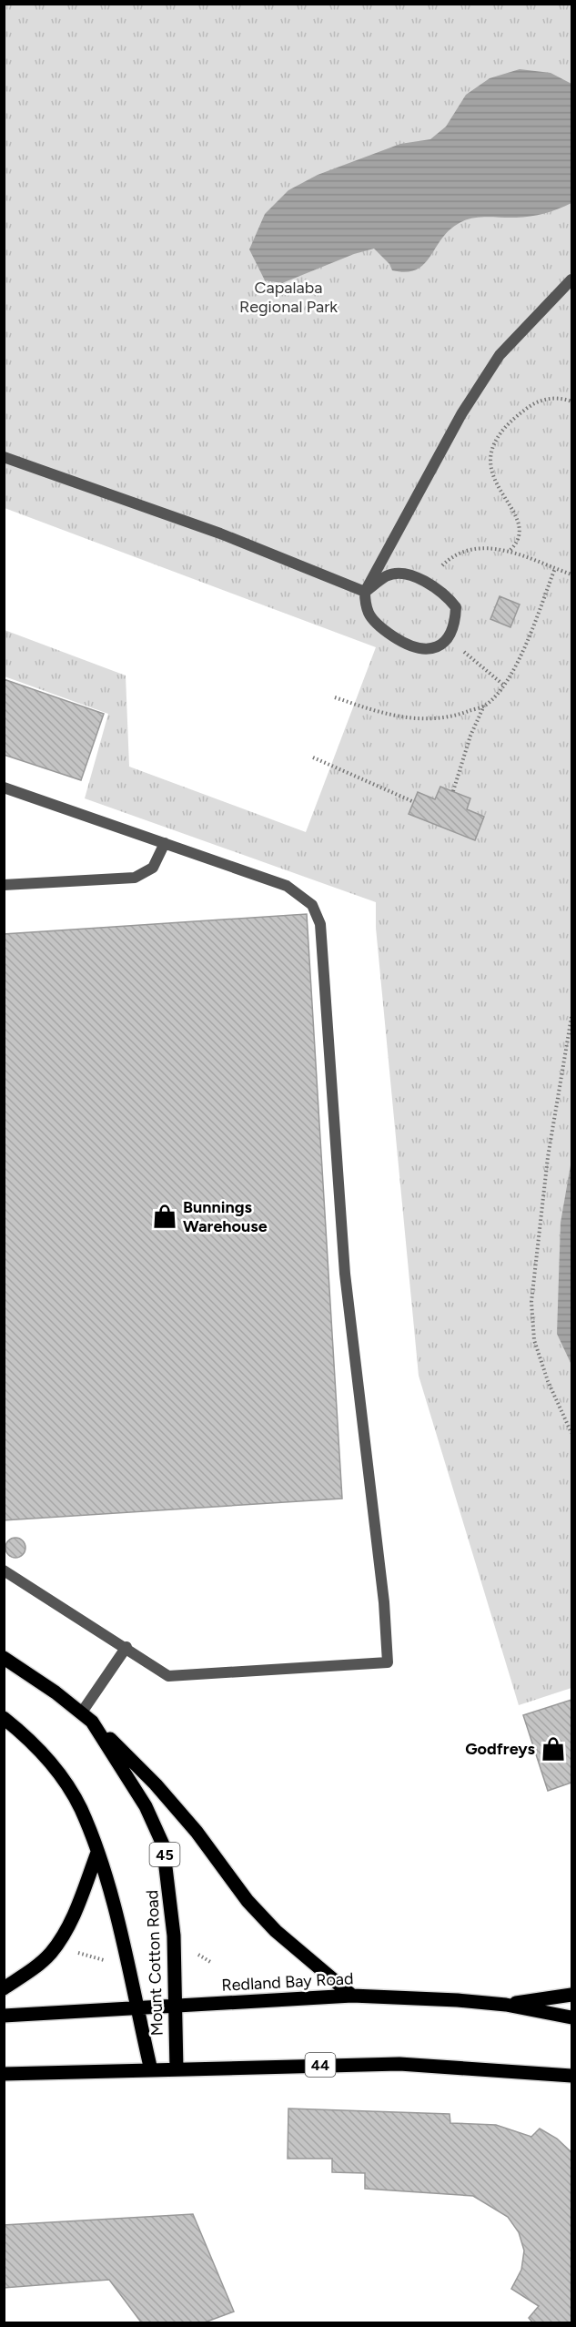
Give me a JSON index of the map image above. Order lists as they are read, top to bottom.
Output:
{
  "streets": {
    "main road": [
      "45",
      "Mount Cotton Road",
      "Redland Bay Road",
      "44"
    ]
  },
  "crossings": [
    ["Mount Cotton Road", "Redland Bay Road"],
    ["Mount Cotton Road", "44"]
  ],
  "parks": ["Capalaba Regional Park"],
  "places": {
    "shop": ["Bunnings Warehouse", "Godfreys"]
  }
}
